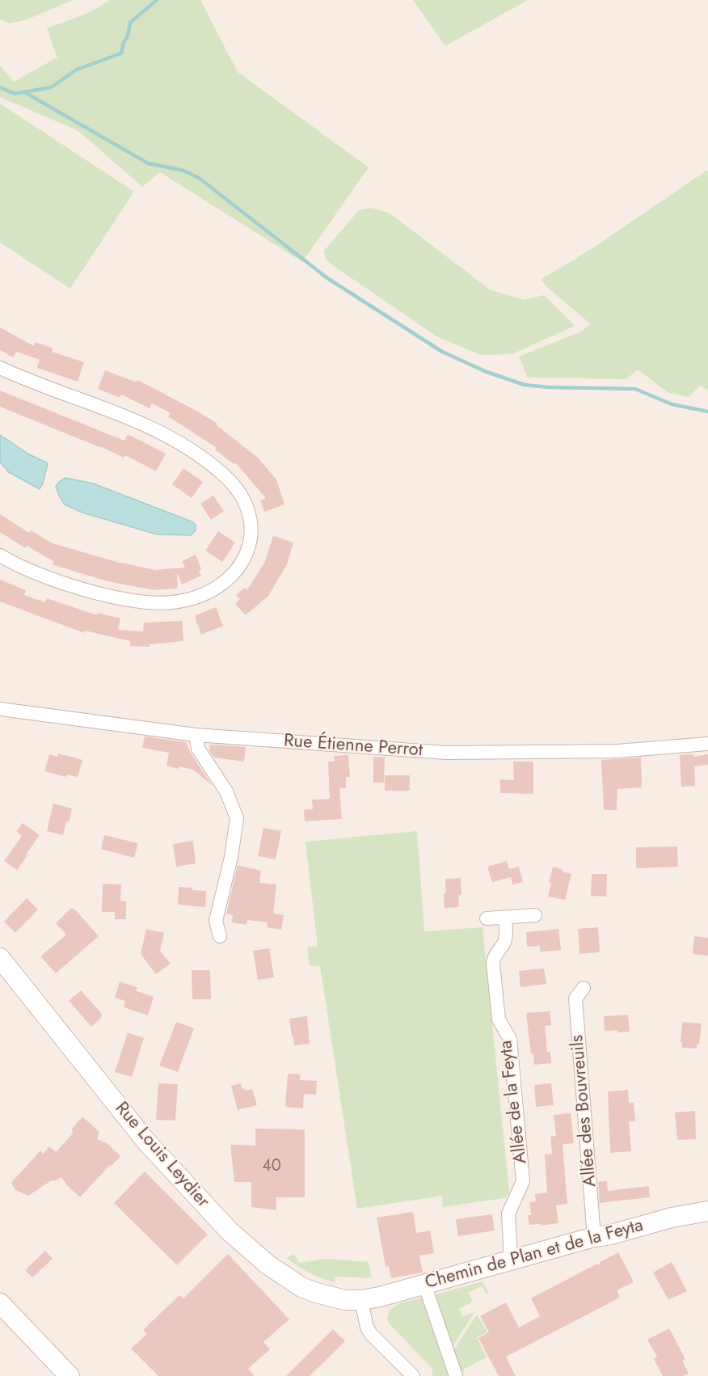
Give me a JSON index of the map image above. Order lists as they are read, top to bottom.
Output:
{
  "streets": {
    "street": [
      "Rue Étienne Perrot",
      "Allée de la Feyta",
      "Allée des Bouvreuils",
      "Rue Louis Leydier",
      "Chemin de Plan et de la Feyta"
    ]
  },
  "crossings": [
    ["Allée de la Feyta", "Chemin de Plan et de la Feyta"],
    ["Allée des Bouvreuils", "Chemin de Plan et de la Feyta"],
    ["Rue Louis Leydier", "Chemin de Plan et de la Feyta"]
  ],
  "house_numbers": ["40"]
}
